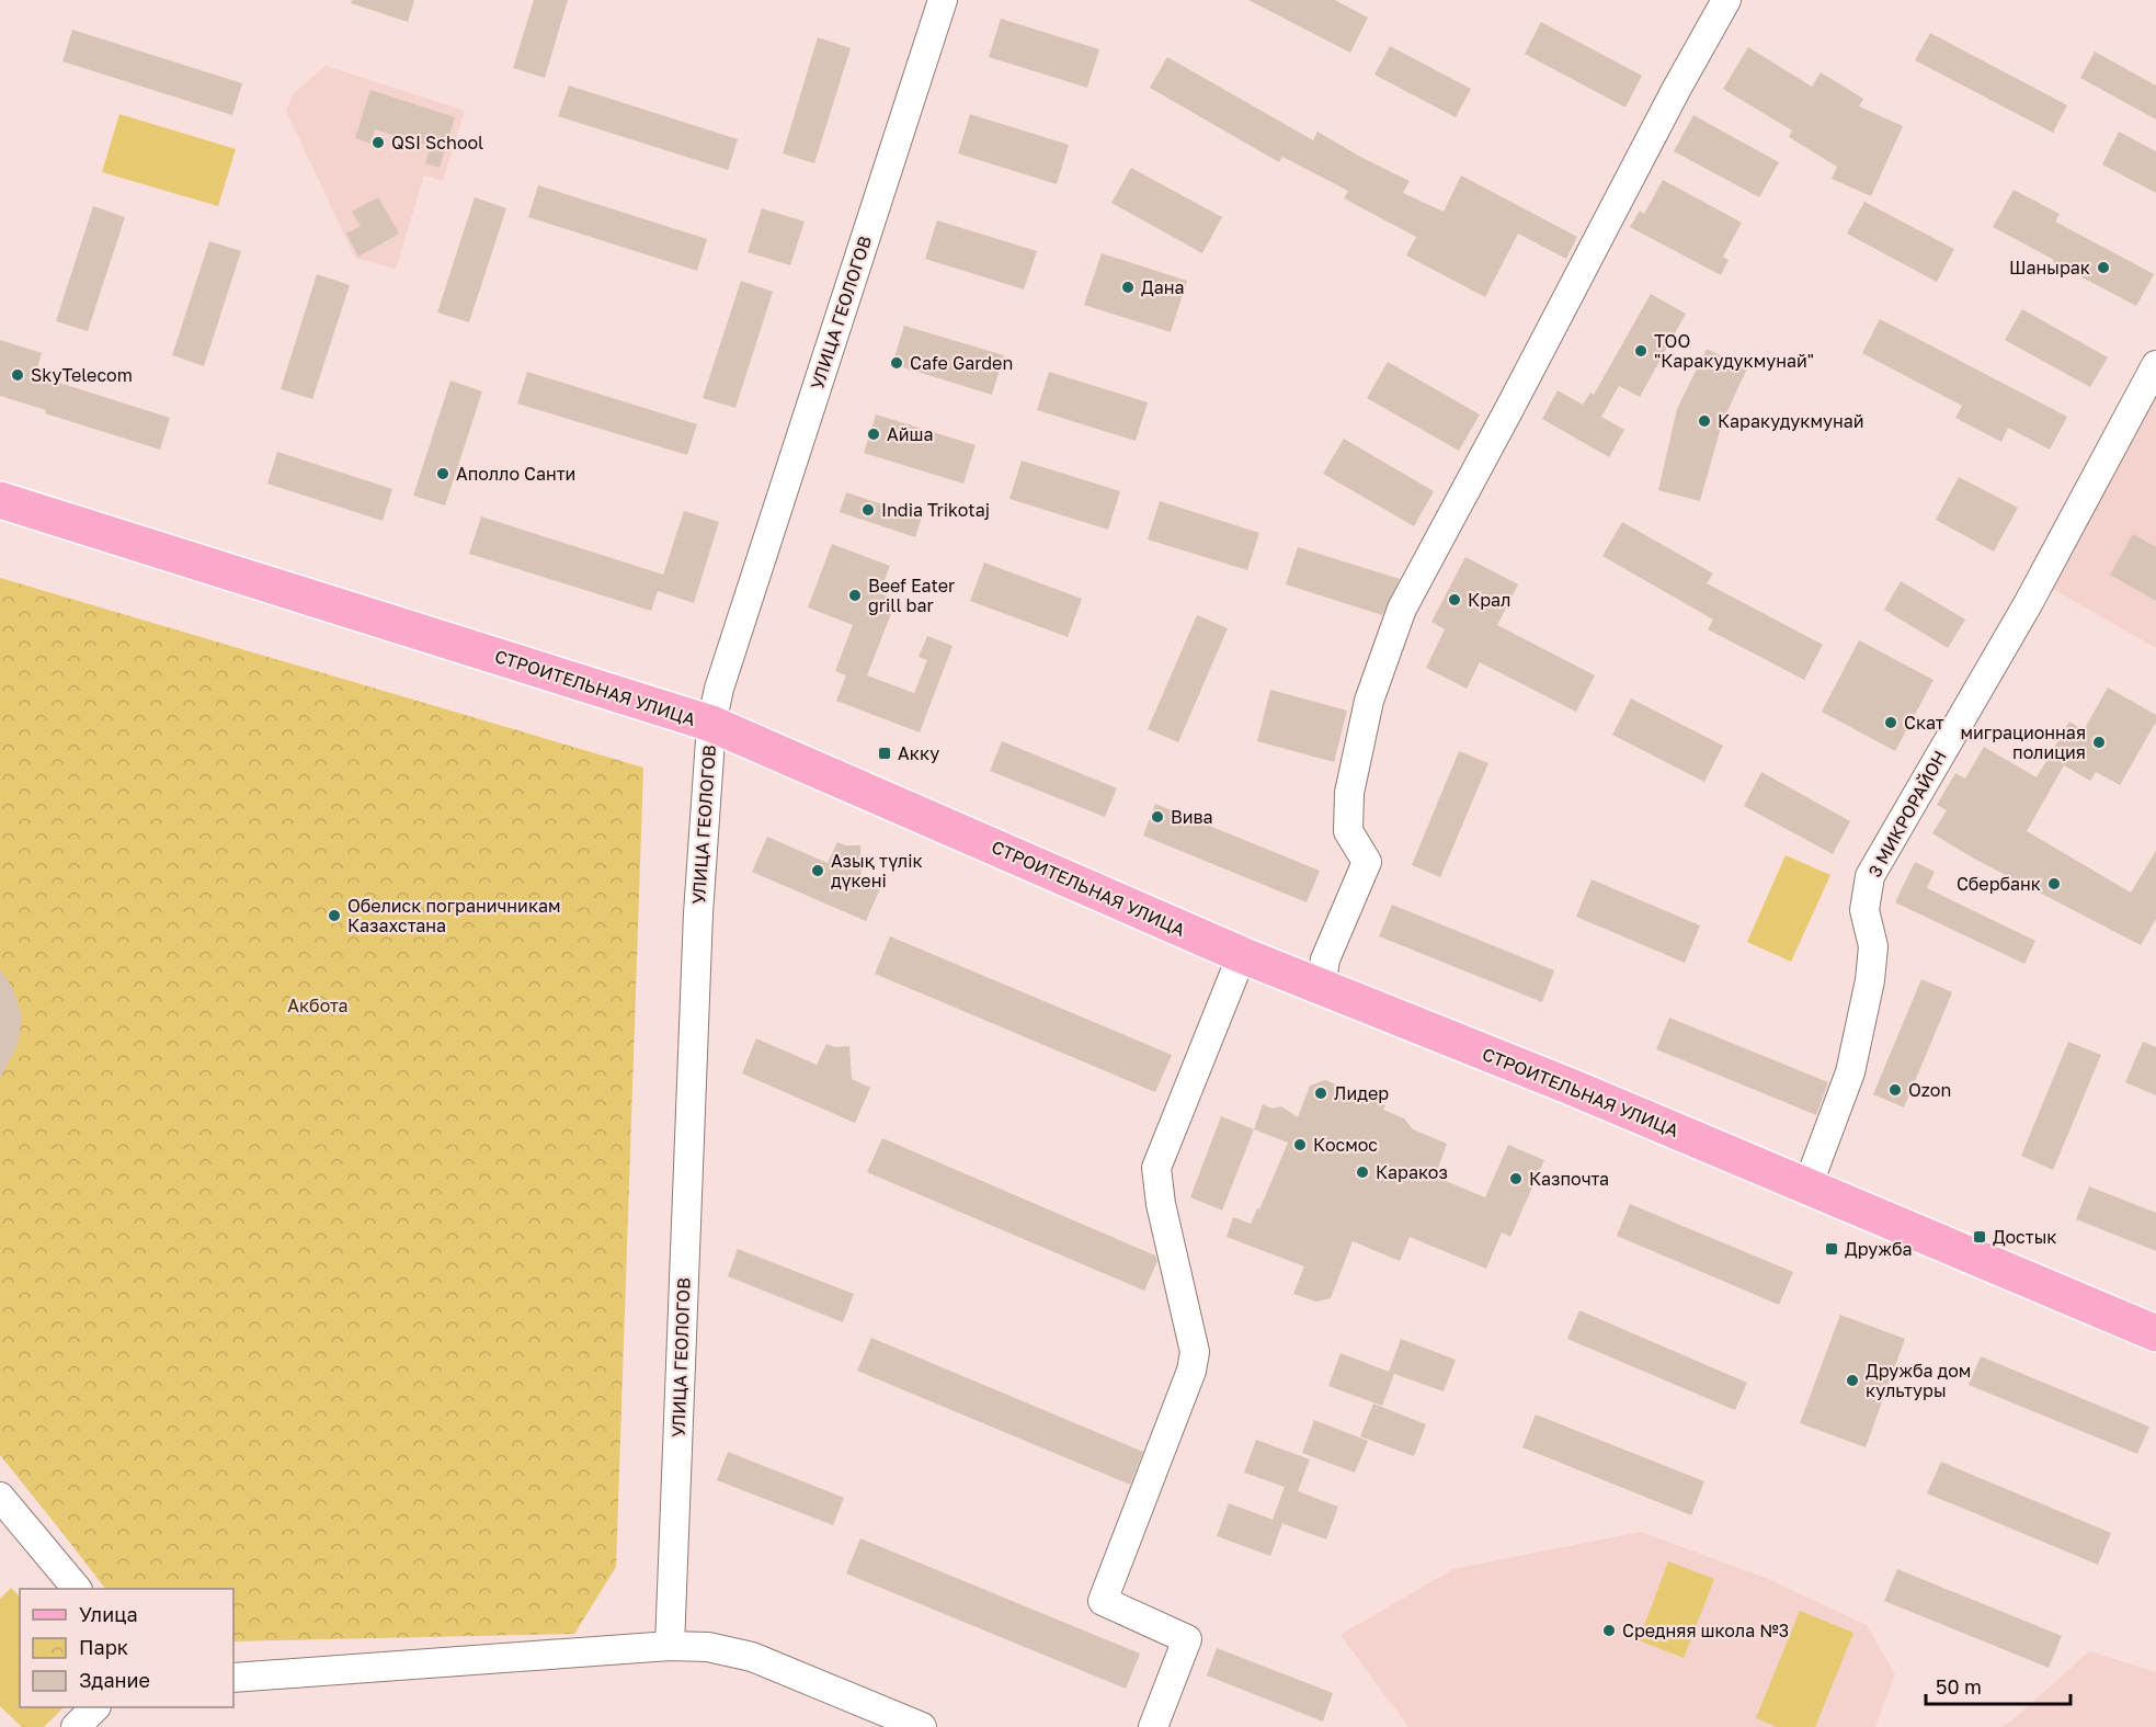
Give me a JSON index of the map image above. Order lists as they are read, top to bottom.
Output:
{
  "streets": {
    "main road": ["СТРОИТЕЛЬНАЯ УЛИЦА"],
    "street": ["УЛИЦА ГЕОЛОГОВ", "3 МИКРОРАЙОН"]
  },
  "crossings": [
    ["УЛИЦА ГЕОЛОГОВ", "СТРОИТЕЛЬНАЯ УЛИЦА"],
    ["СТРОИТЕЛЬНАЯ УЛИЦА", "3 МИКРОРАЙОН"]
  ],
  "parks": ["Акбота"],
  "places": {
    "other": [
      "QSI School",
      "Шанырак",
      "Дана",
      "ТОО \"Каракудукмунай\"",
      "Cafe Garden",
      "SkyTelecom",
      "Каракудукмунай",
      "Айша",
      "Аполло Санти",
      "India Trikotaj",
      "Beef Eater grill bar",
      "Крал",
      "Скат",
      "миграционная полиция",
      "Вива",
      "Азық түлік дүкені",
      "Сбербанк",
      "Обелиск пограничникам Казахстана",
      "Ozon",
      "Лидер",
      "Космос",
      "Каракоз",
      "Казпочта",
      "Дружба дом культуры",
      "Средняя школа №3"
    ],
    "transit": ["Акку", "Достык", "Дружба"]
  },
  "legend": ["Улица", "Парк", "Здание"],
  "scale_bar": "50 m"
}
